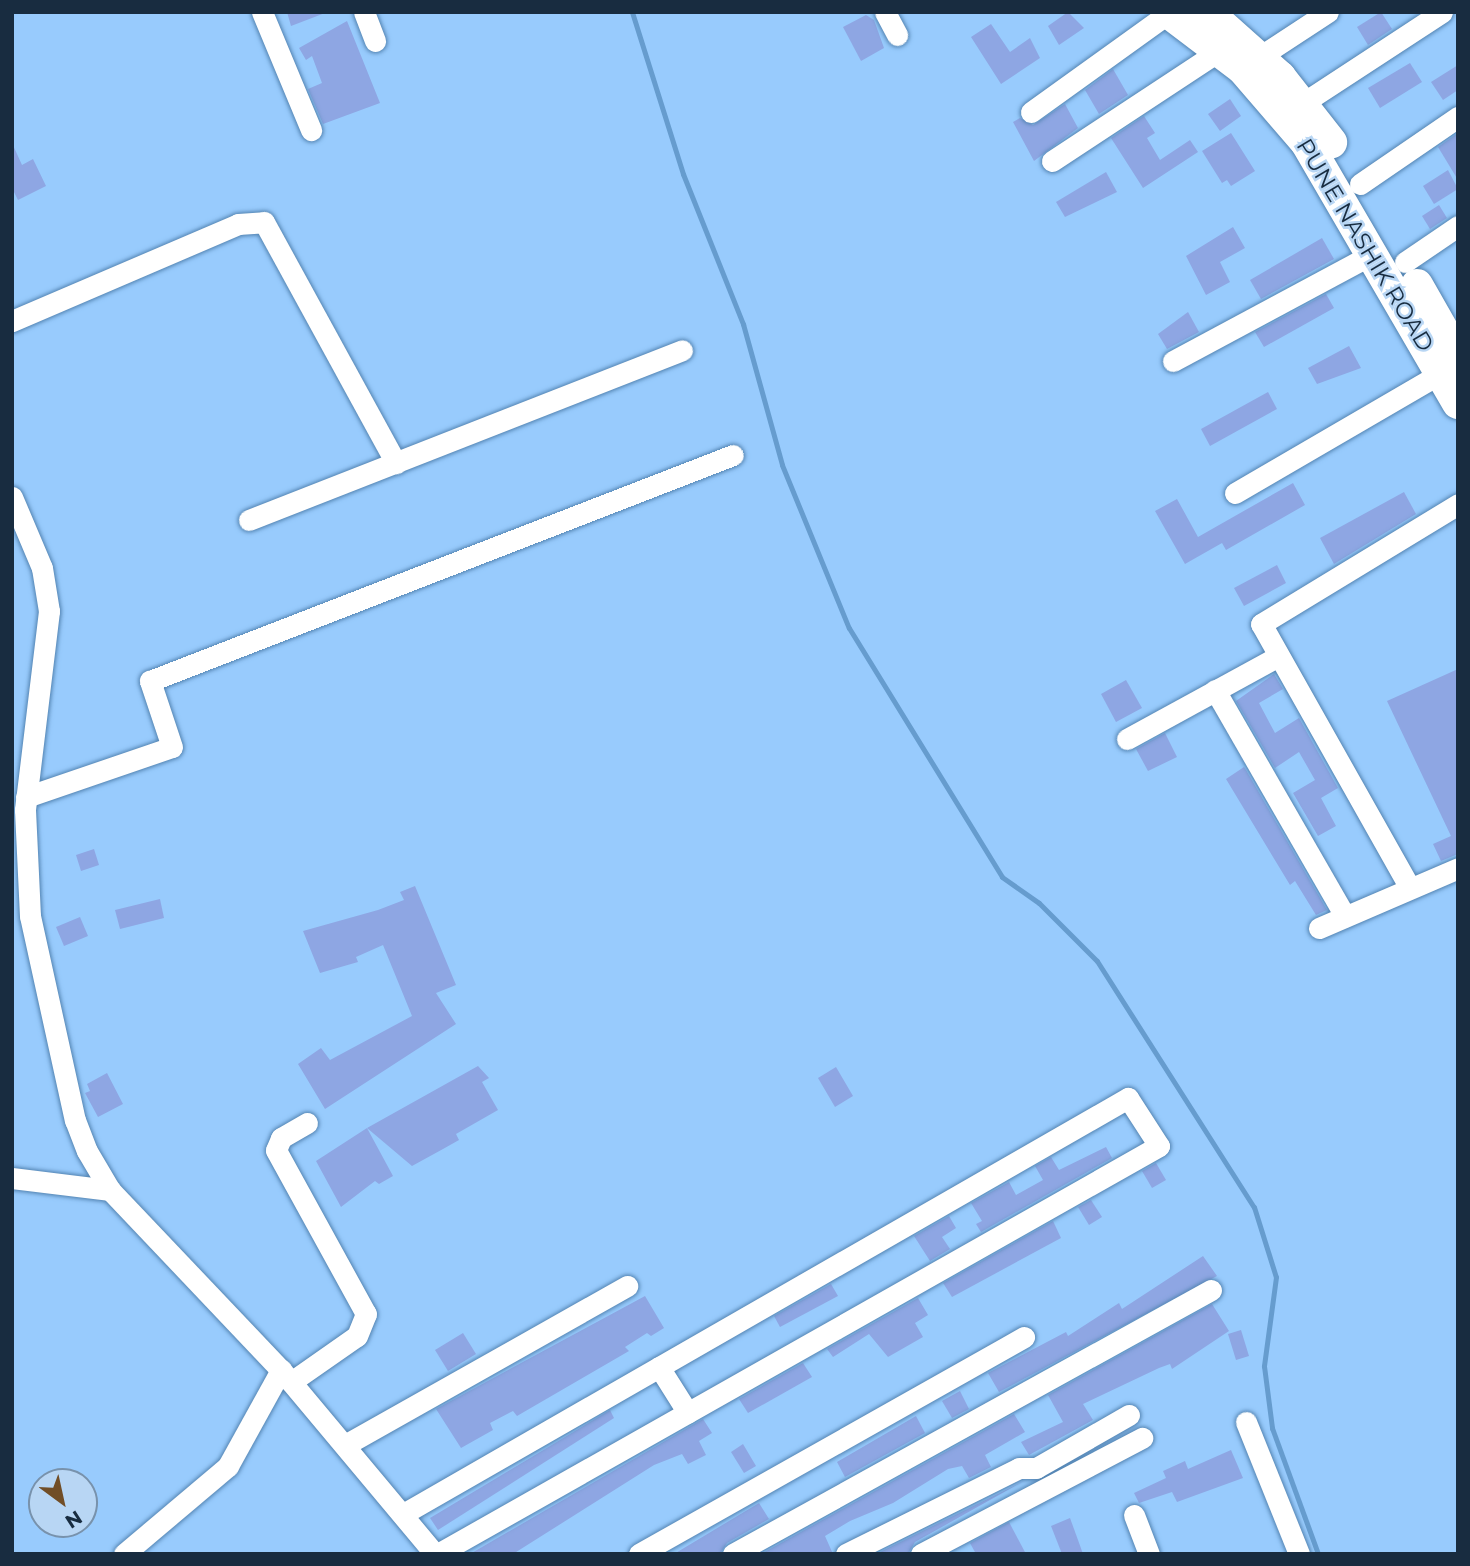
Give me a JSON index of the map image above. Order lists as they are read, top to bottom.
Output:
{
  "streets": {
    "highway": ["PUNE NASHIK ROAD"]
  },
  "north": "bottom right"
}
